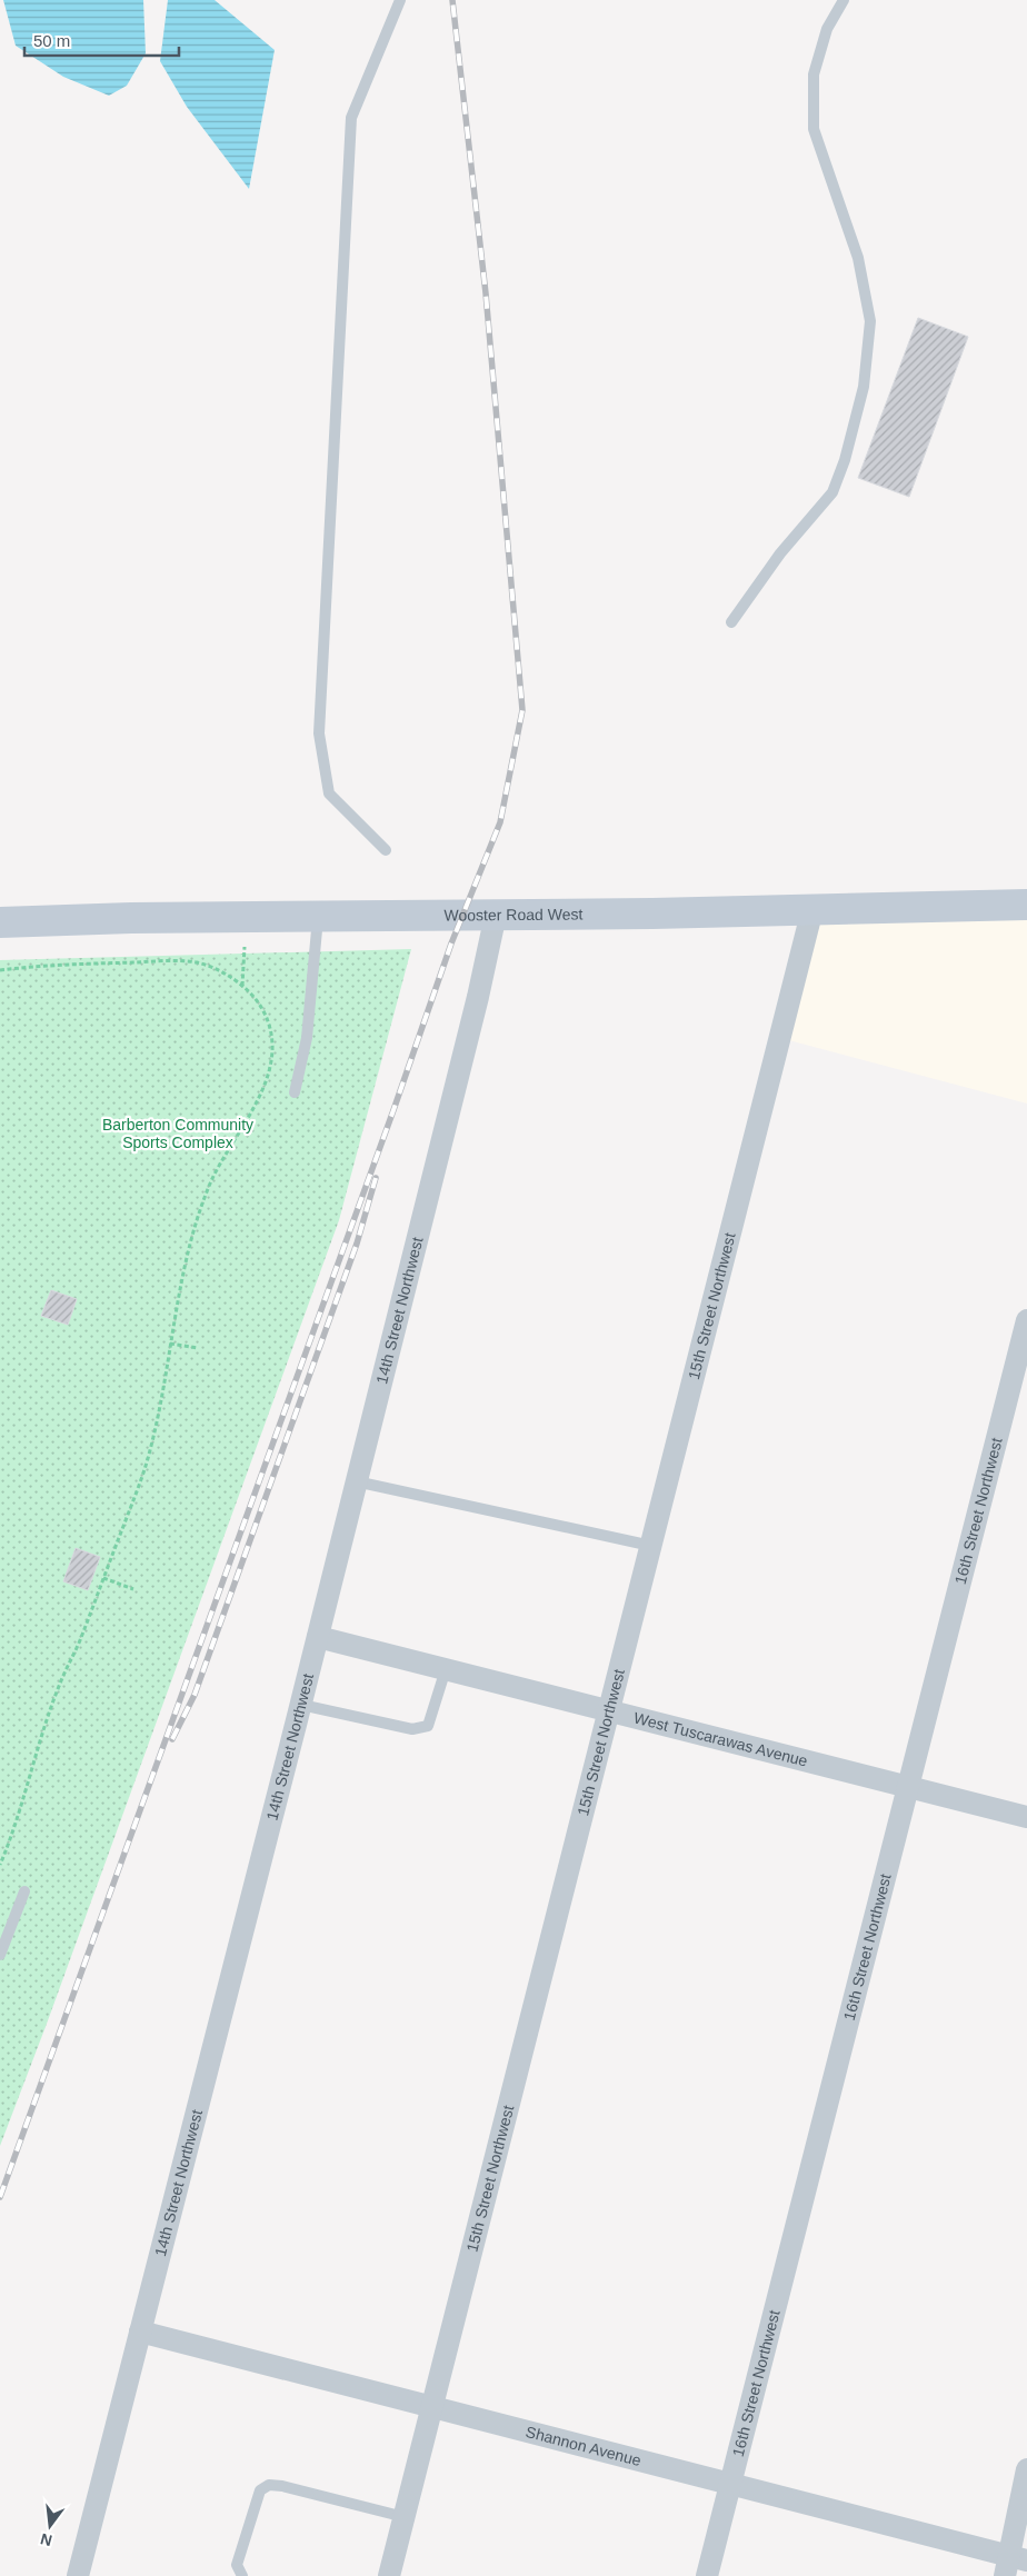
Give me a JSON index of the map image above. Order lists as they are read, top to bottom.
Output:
{
  "streets": {
    "main road": ["Wooster Road West"],
    "street": [
      "15th Street Northwest",
      "14th Street Northwest",
      "16th Street Northwest",
      "West Tuscarawas Avenue",
      "Shannon Avenue"
    ]
  },
  "crossings": [
    ["Wooster Road West", "15th Street Northwest"],
    ["Wooster Road West", "14th Street Northwest"],
    ["15th Street Northwest", "West Tuscarawas Avenue"],
    ["15th Street Northwest", "Shannon Avenue"],
    ["14th Street Northwest", "West Tuscarawas Avenue"],
    ["14th Street Northwest", "Shannon Avenue"],
    ["16th Street Northwest", "West Tuscarawas Avenue"],
    ["16th Street Northwest", "Shannon Avenue"]
  ],
  "parks": ["Barberton Community Sports Complex"],
  "scale_bar": "50 m",
  "north": "bottom"
}
